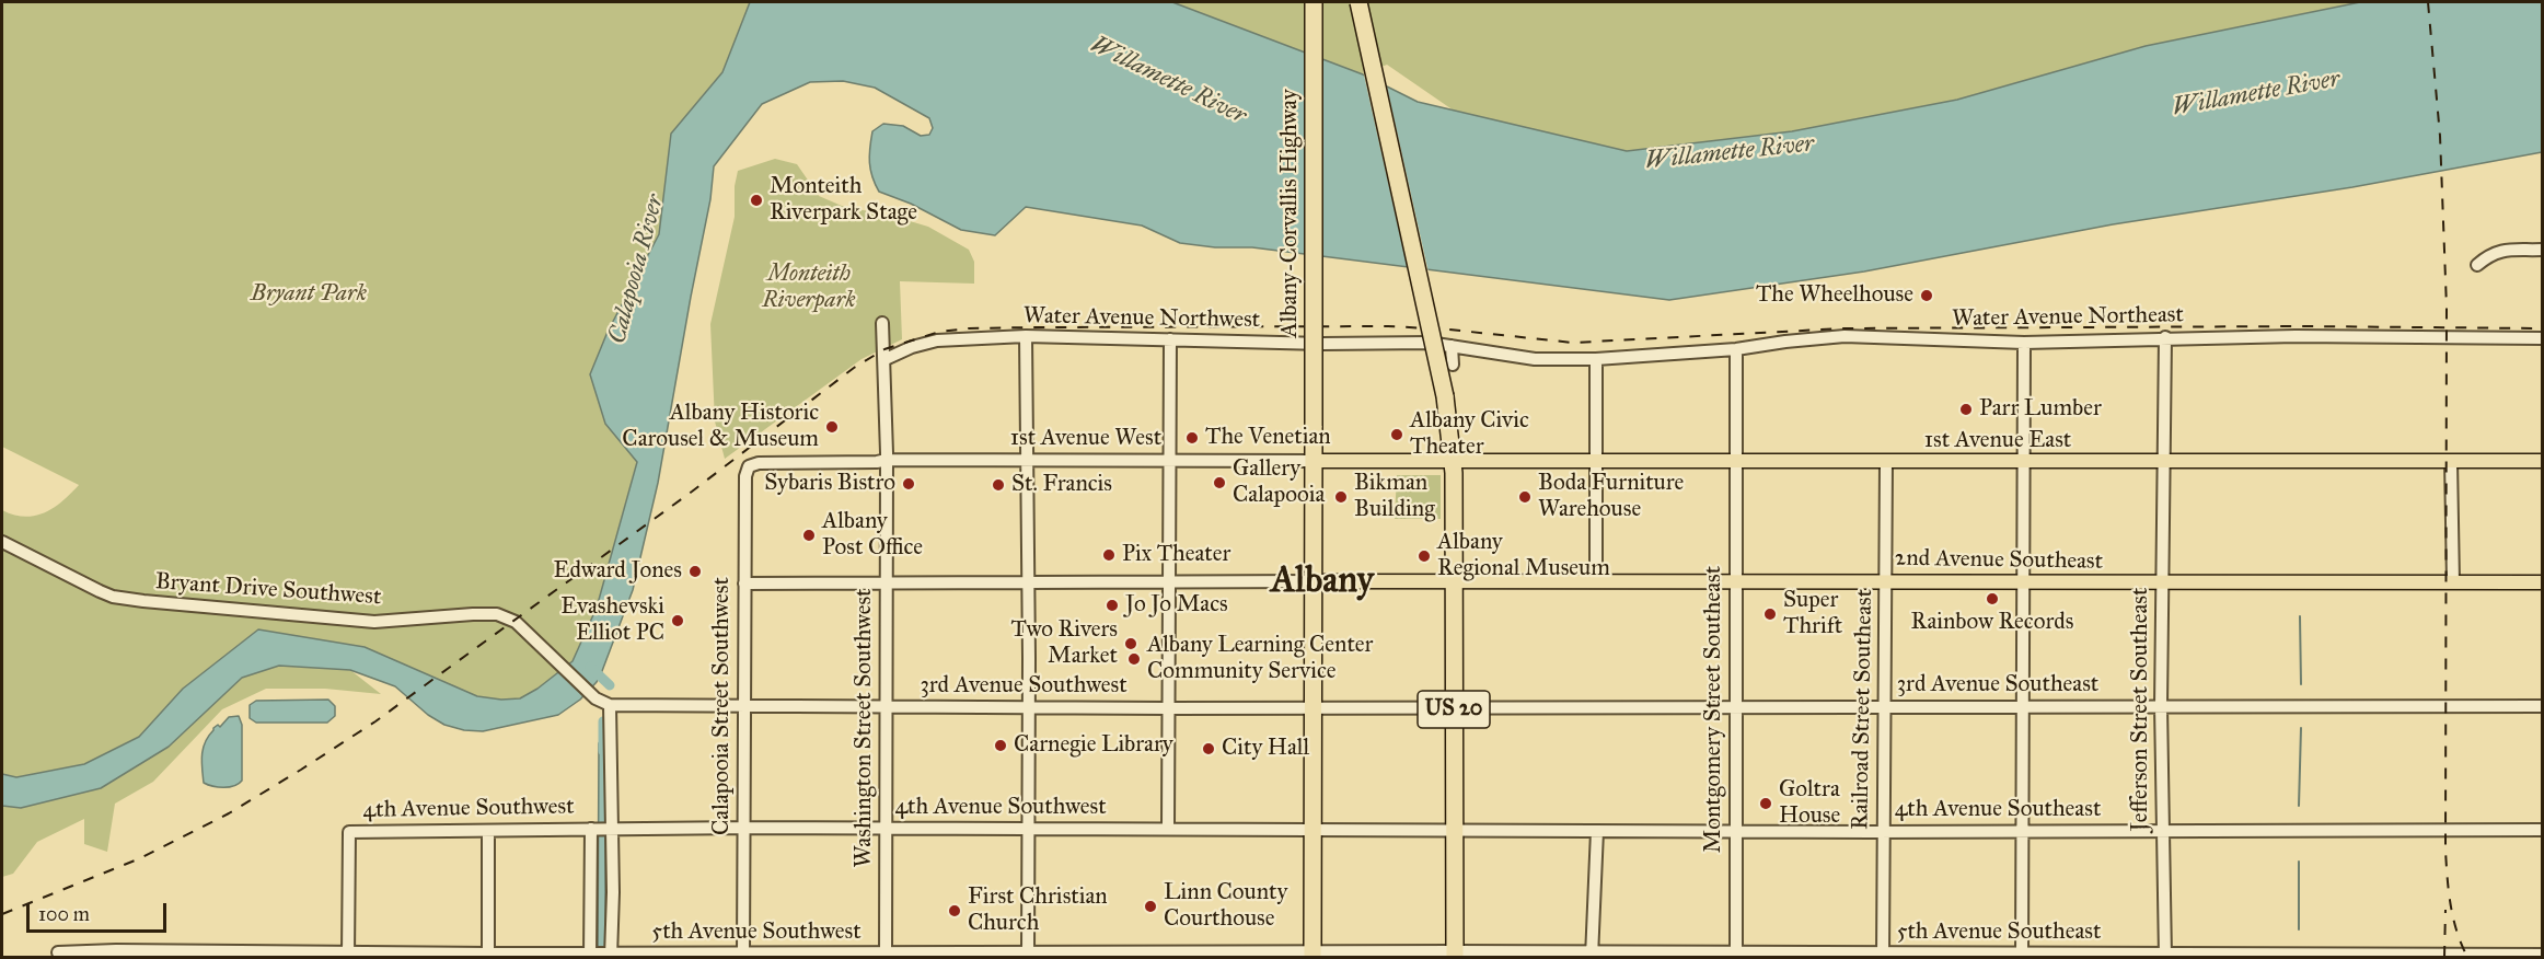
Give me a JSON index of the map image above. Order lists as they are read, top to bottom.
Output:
{
  "streets": {
    "highway": ["Albany-Corvallis Highway", "US 20"],
    "main road": ["1st Avenue West", "1st Avenue East", "2nd Avenue Southeast"],
    "street": [
      "Water Avenue Northeast",
      "Water Avenue Northwest",
      "Bryant Drive Southwest",
      "3rd Avenue Southeast",
      "3rd Avenue Southwest",
      "Calapooia Street Southwest",
      "Montgomery Street Southeast",
      "Railroad Street Southeast",
      "Jefferson Street Southeast",
      "Washington Street Southwest",
      "4th Avenue Southwest",
      "4th Avenue Southeast",
      "5th Avenue Southwest",
      "5th Avenue Southeast"
    ]
  },
  "crossings": [
    ["Albany-Corvallis Highway", "1st Avenue West"],
    ["Albany-Corvallis Highway", "2nd Avenue Southeast"],
    ["Albany-Corvallis Highway", "3rd Avenue Southwest"],
    ["Albany-Corvallis Highway", "4th Avenue Southwest"],
    ["Albany-Corvallis Highway", "5th Avenue Southwest"],
    ["Water Avenue Northeast", "Water Avenue Northwest"],
    ["Water Avenue Northeast", "Montgomery Street Southeast"],
    ["Water Avenue Northeast", "Jefferson Street Southeast"],
    ["Water Avenue Northwest", "Washington Street Southwest"],
    ["1st Avenue West", "1st Avenue East"],
    ["1st Avenue West", "Calapooia Street Southwest"],
    ["1st Avenue West", "US 20"],
    ["1st Avenue West", "Washington Street Southwest"],
    ["1st Avenue East", "US 20"],
    ["1st Avenue East", "Montgomery Street Southeast"],
    ["1st Avenue East", "Railroad Street Southeast"],
    ["1st Avenue East", "Jefferson Street Southeast"],
    ["2nd Avenue Southeast", "US 20"],
    ["2nd Avenue Southeast", "Montgomery Street Southeast"],
    ["2nd Avenue Southeast", "Railroad Street Southeast"],
    ["2nd Avenue Southeast", "Jefferson Street Southeast"],
    ["Bryant Drive Southwest", "3rd Avenue Southwest"],
    ["3rd Avenue Southeast", "3rd Avenue Southwest"],
    ["3rd Avenue Southeast", "US 20"],
    ["3rd Avenue Southeast", "Montgomery Street Southeast"],
    ["3rd Avenue Southeast", "Railroad Street Southeast"],
    ["3rd Avenue Southeast", "Jefferson Street Southeast"],
    ["3rd Avenue Southwest", "Calapooia Street Southwest"],
    ["3rd Avenue Southwest", "US 20"],
    ["3rd Avenue Southwest", "Washington Street Southwest"],
    ["Calapooia Street Southwest", "4th Avenue Southwest"],
    ["Calapooia Street Southwest", "5th Avenue Southwest"],
    ["US 20", "4th Avenue Southwest"],
    ["US 20", "4th Avenue Southeast"],
    ["US 20", "5th Avenue Southwest"],
    ["US 20", "5th Avenue Southeast"],
    ["Montgomery Street Southeast", "4th Avenue Southeast"],
    ["Montgomery Street Southeast", "5th Avenue Southeast"],
    ["Railroad Street Southeast", "4th Avenue Southeast"],
    ["Railroad Street Southeast", "5th Avenue Southeast"],
    ["Jefferson Street Southeast", "4th Avenue Southeast"],
    ["Jefferson Street Southeast", "5th Avenue Southeast"],
    ["Washington Street Southwest", "4th Avenue Southwest"],
    ["Washington Street Southwest", "5th Avenue Southwest"],
    ["4th Avenue Southwest", "4th Avenue Southeast"],
    ["4th Avenue Southwest", "5th Avenue Southwest"],
    ["5th Avenue Southwest", "5th Avenue Southeast"]
  ],
  "districts": ["Albany"],
  "water": ["Willamette River", "Calapooia River"],
  "parks": ["Monteith Riverpark", "Bryant Park"],
  "places": [
    "Monteith Riverpark Stage",
    "The Wheelhouse",
    "Parr Lumber",
    "Albany Historic Carousel & Museum",
    "Albany Civic Theater",
    "The Venetian",
    "Gallery Calapooia",
    "Sybaris Bistro",
    "St. Francis",
    "Bikman Building",
    "Boda Furniture Warehouse",
    "Albany Post Office",
    "Pix Theater",
    "Albany Regional Museum",
    "Edward Jones",
    "Rainbow Records",
    "Jo Jo Macs",
    "Super Thrift",
    "Evashevski Elliot PC",
    "Two Rivers Market",
    "Albany Learning Center Community Service",
    "Carnegie Library",
    "City Hall",
    "Goltra House",
    "Linn County Courthouse",
    "First Christian Church"
  ],
  "scale_bar": "100 m"
}
